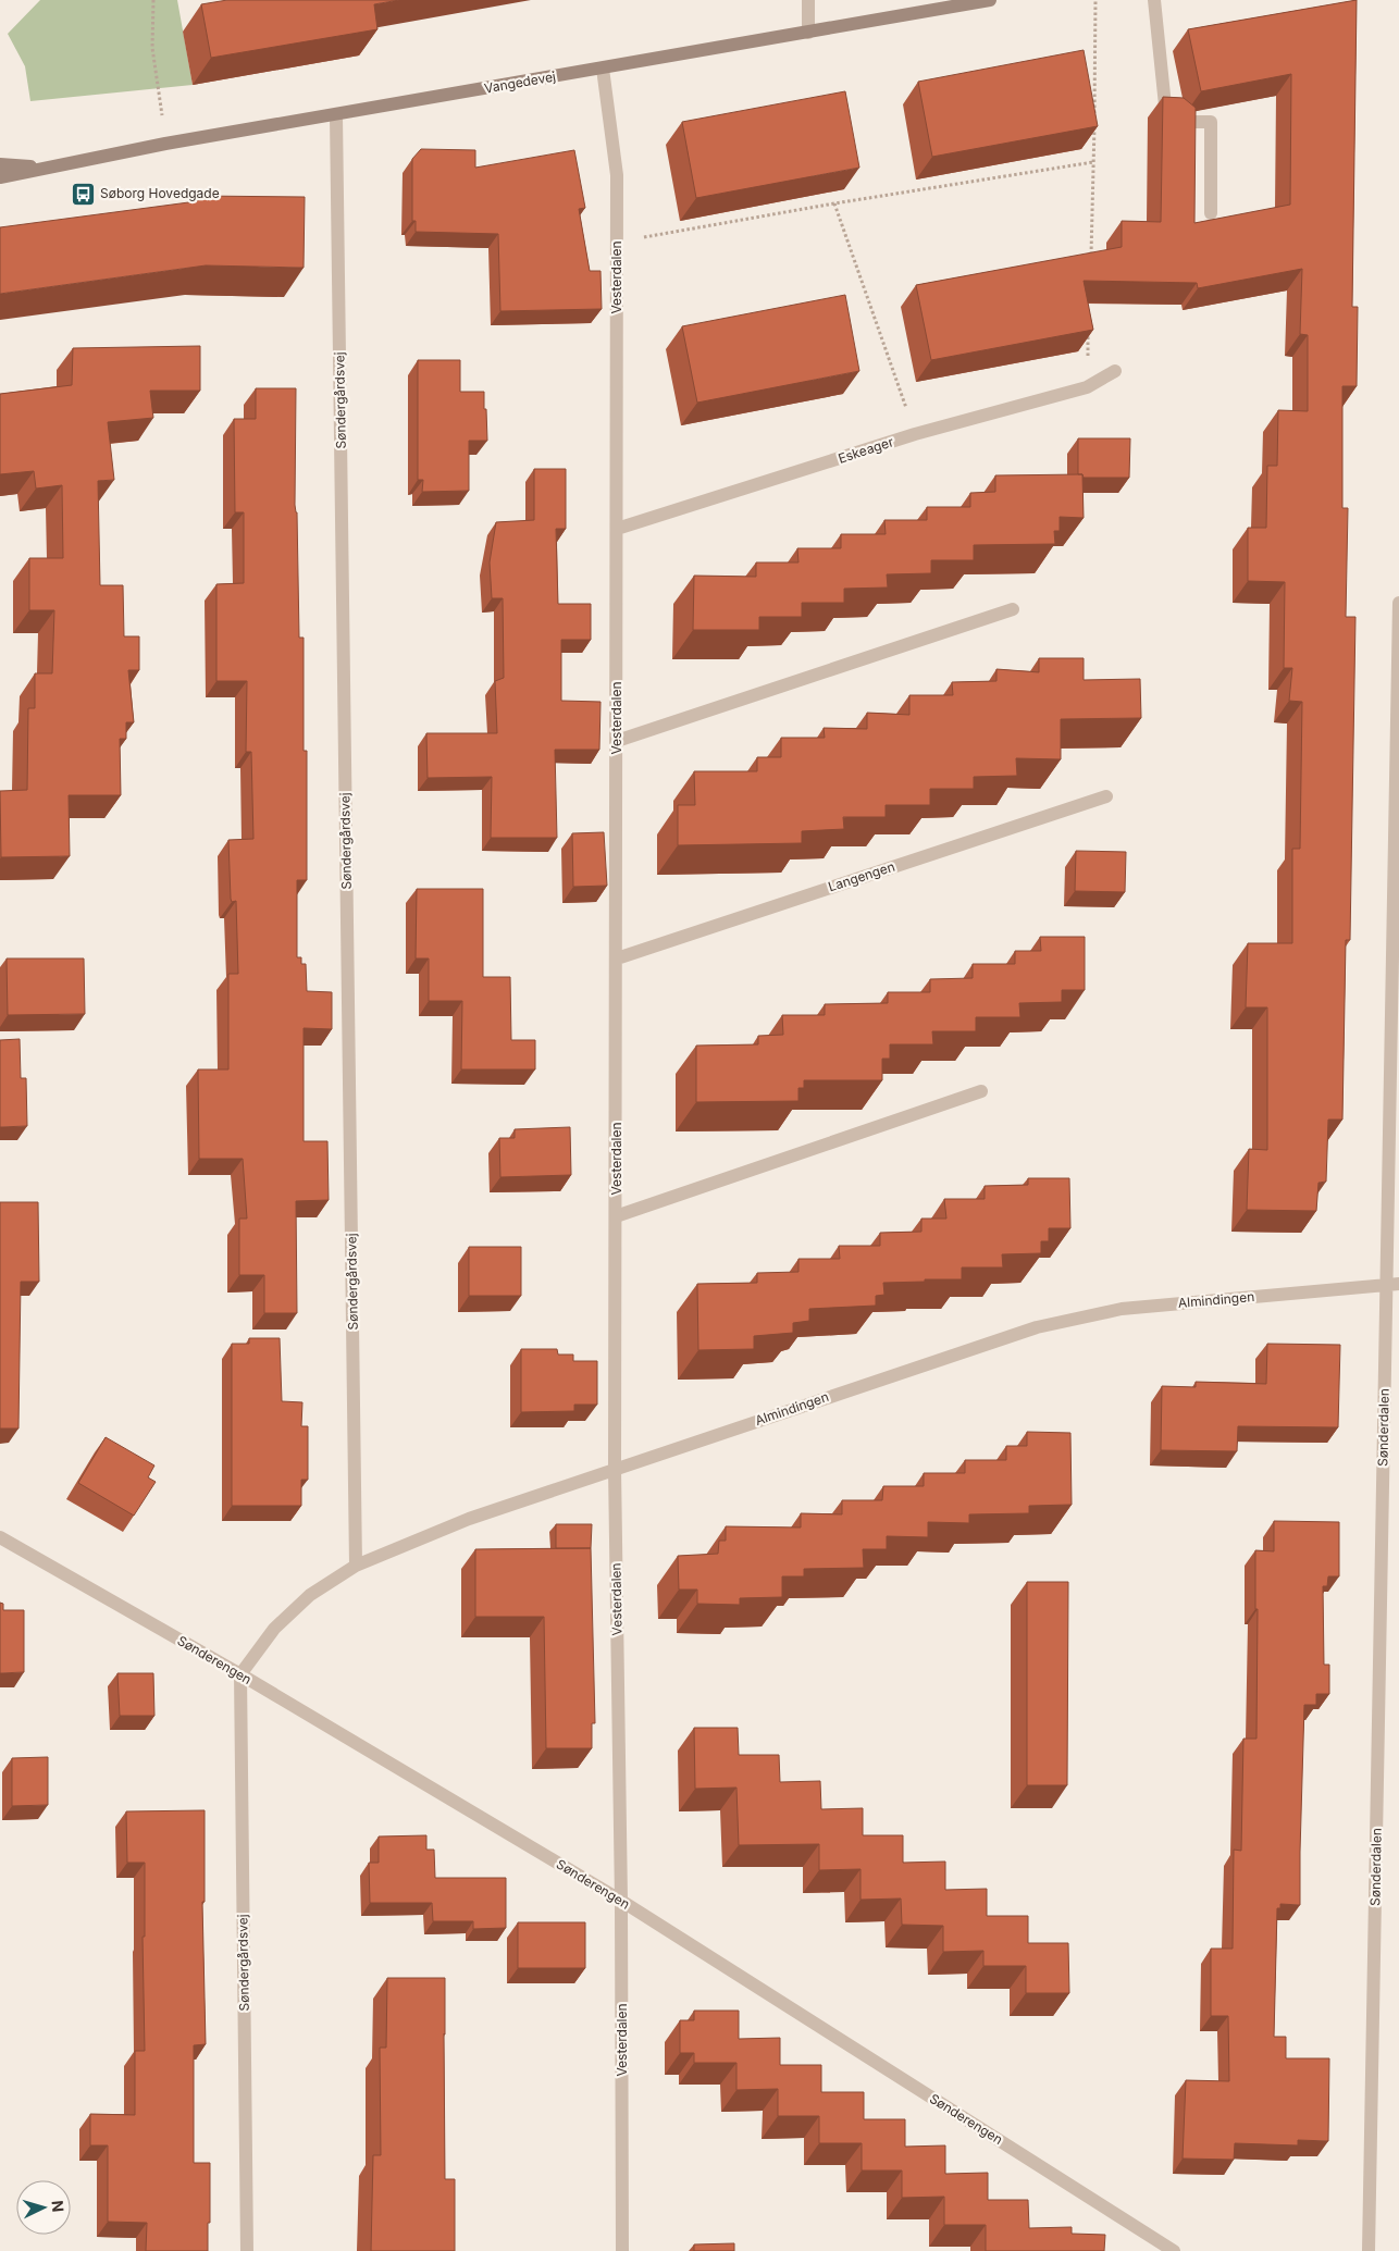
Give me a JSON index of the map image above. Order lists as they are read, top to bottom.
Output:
{
  "streets": {
    "street": [
      "Vangedevej",
      "Vesterdalen",
      "Søndergårdsvej",
      "Eskeager",
      "Langengen",
      "Almindingen",
      "Sønderdalen",
      "Sønderengen"
    ]
  },
  "crossings": [
    ["Vangedevej", "Vesterdalen"],
    ["Vangedevej", "Søndergårdsvej"],
    ["Vesterdalen", "Eskeager"],
    ["Vesterdalen", "Langengen"],
    ["Vesterdalen", "Almindingen"],
    ["Vesterdalen", "Sønderengen"],
    ["Søndergårdsvej", "Almindingen"],
    ["Søndergårdsvej", "Sønderengen"],
    ["Almindingen", "Sønderdalen"],
    ["Almindingen", "Sønderengen"]
  ],
  "places": {
    "bus stop": ["Søborg Hovedgade"]
  },
  "north": "right"
}
